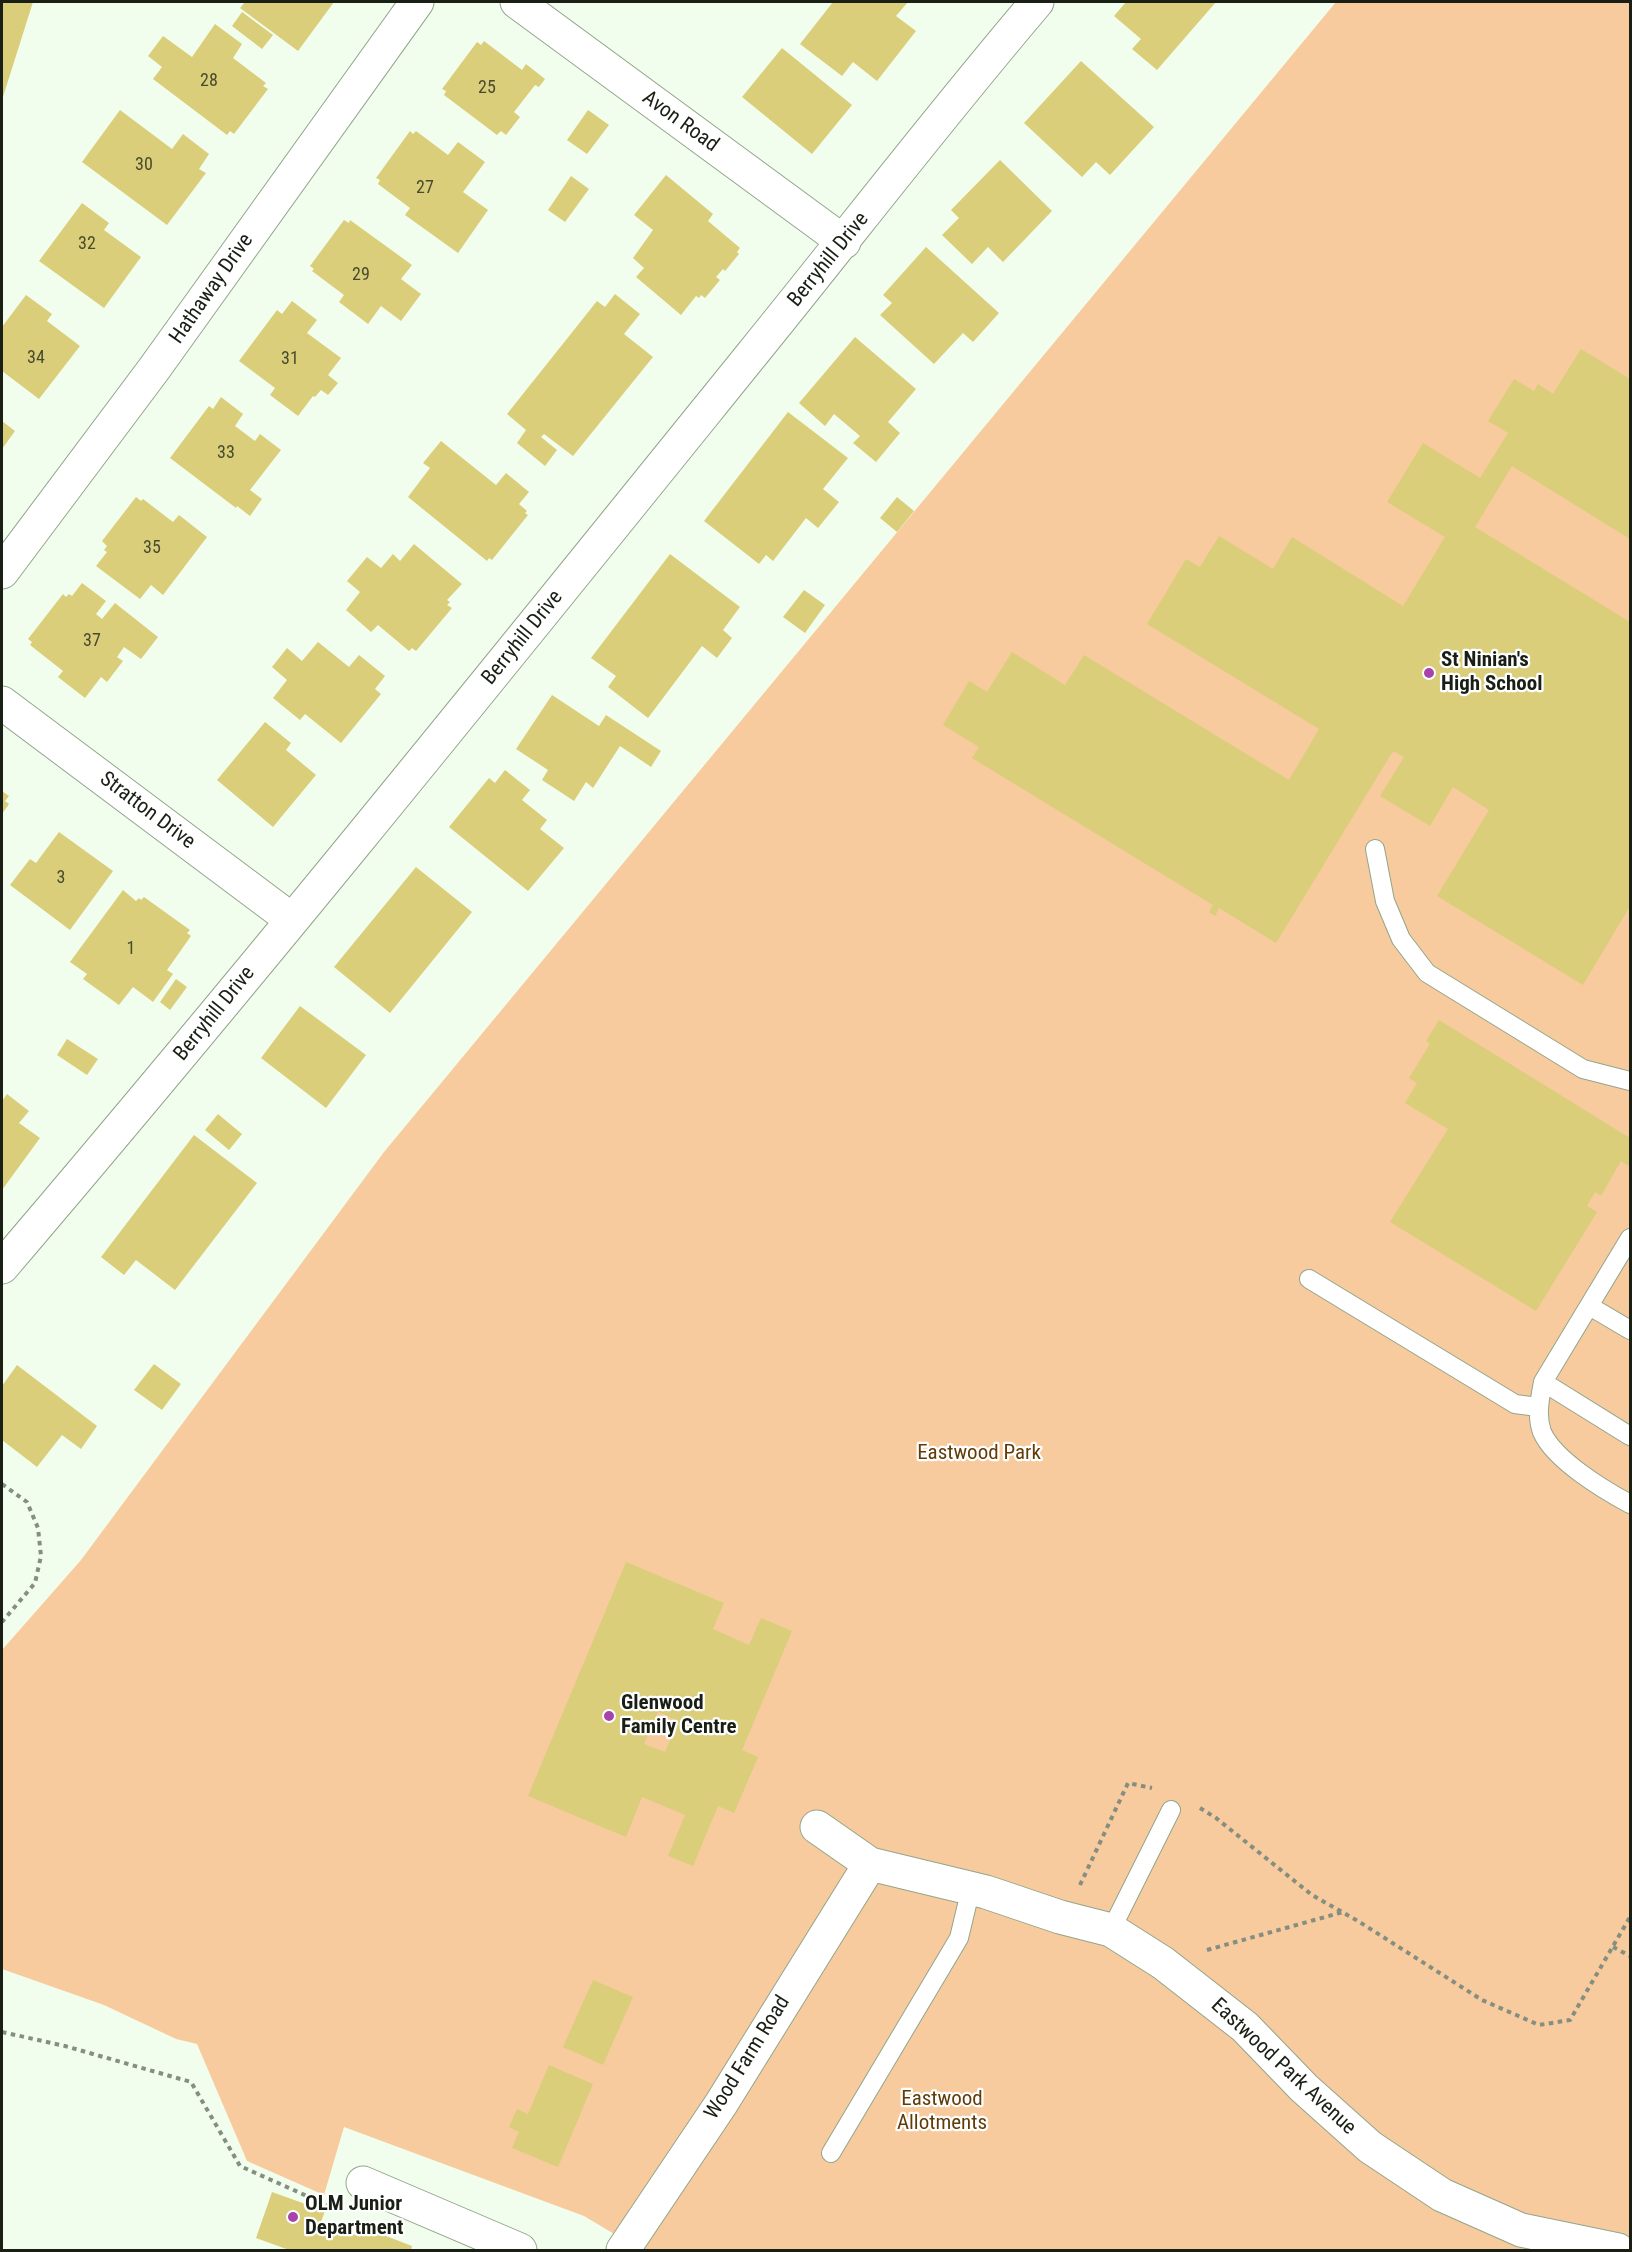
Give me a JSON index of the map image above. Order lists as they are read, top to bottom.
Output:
{
  "streets": {
    "street": [
      "Avon Road",
      "Berryhill Drive",
      "Hathaway Drive",
      "Stratton Drive",
      "Wood Farm Road",
      "Eastwood Park Avenue"
    ]
  },
  "crossings": [
    ["Avon Road", "Berryhill Drive"],
    ["Berryhill Drive", "Stratton Drive"],
    ["Wood Farm Road", "Eastwood Park Avenue"]
  ],
  "parks": ["Eastwood Park", "Eastwood Allotments"],
  "places": ["St Ninian's High School", "Glenwood Family Centre", "OLM Junior Department"],
  "house_numbers": [
    "28",
    "25",
    "30",
    "27",
    "32",
    "29",
    "34",
    "31",
    "33",
    "35",
    "37",
    "3",
    "1"
  ]
}
